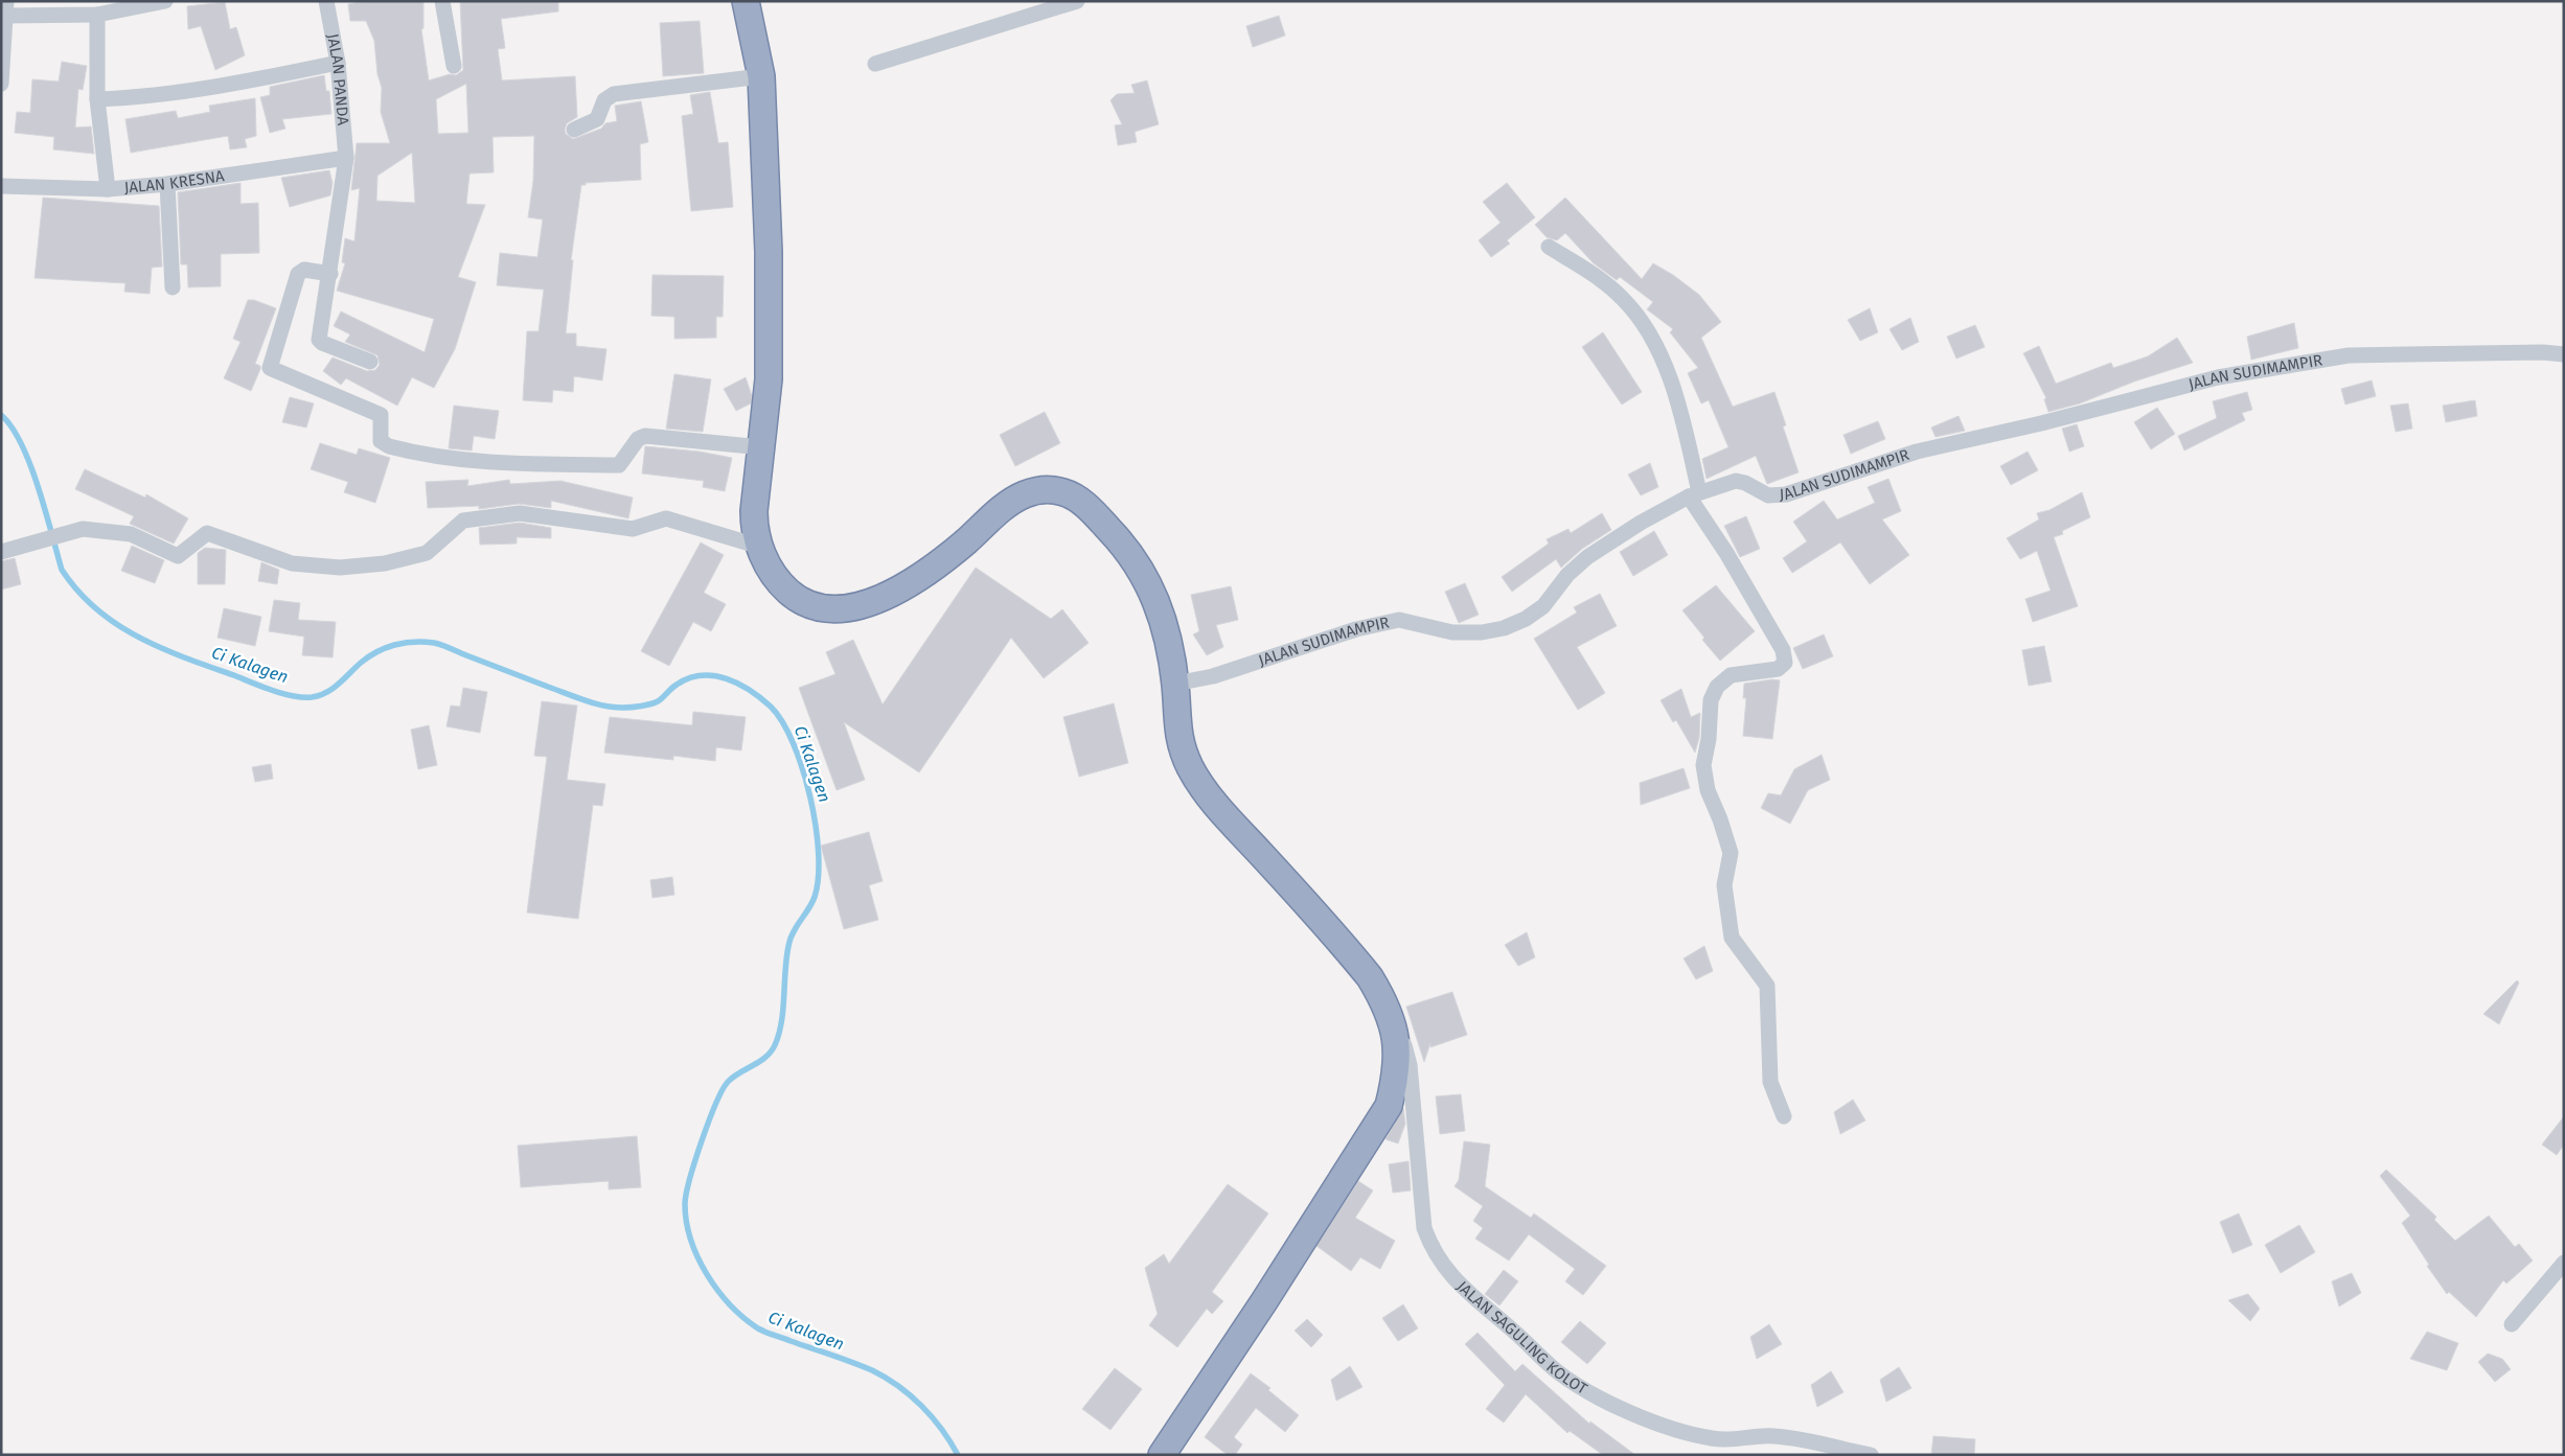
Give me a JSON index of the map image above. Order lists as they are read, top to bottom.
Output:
{
  "streets": {
    "street": [
      "JALAN PANDA",
      "JALAN KRESNA",
      "JALAN SUDIMAMPIR",
      "JALAN SAGULING KOLOT"
    ]
  },
  "crossings": [
    ["JALAN PANDA", "JALAN KRESNA"]
  ],
  "water": ["Ci Kalagen"]
}
